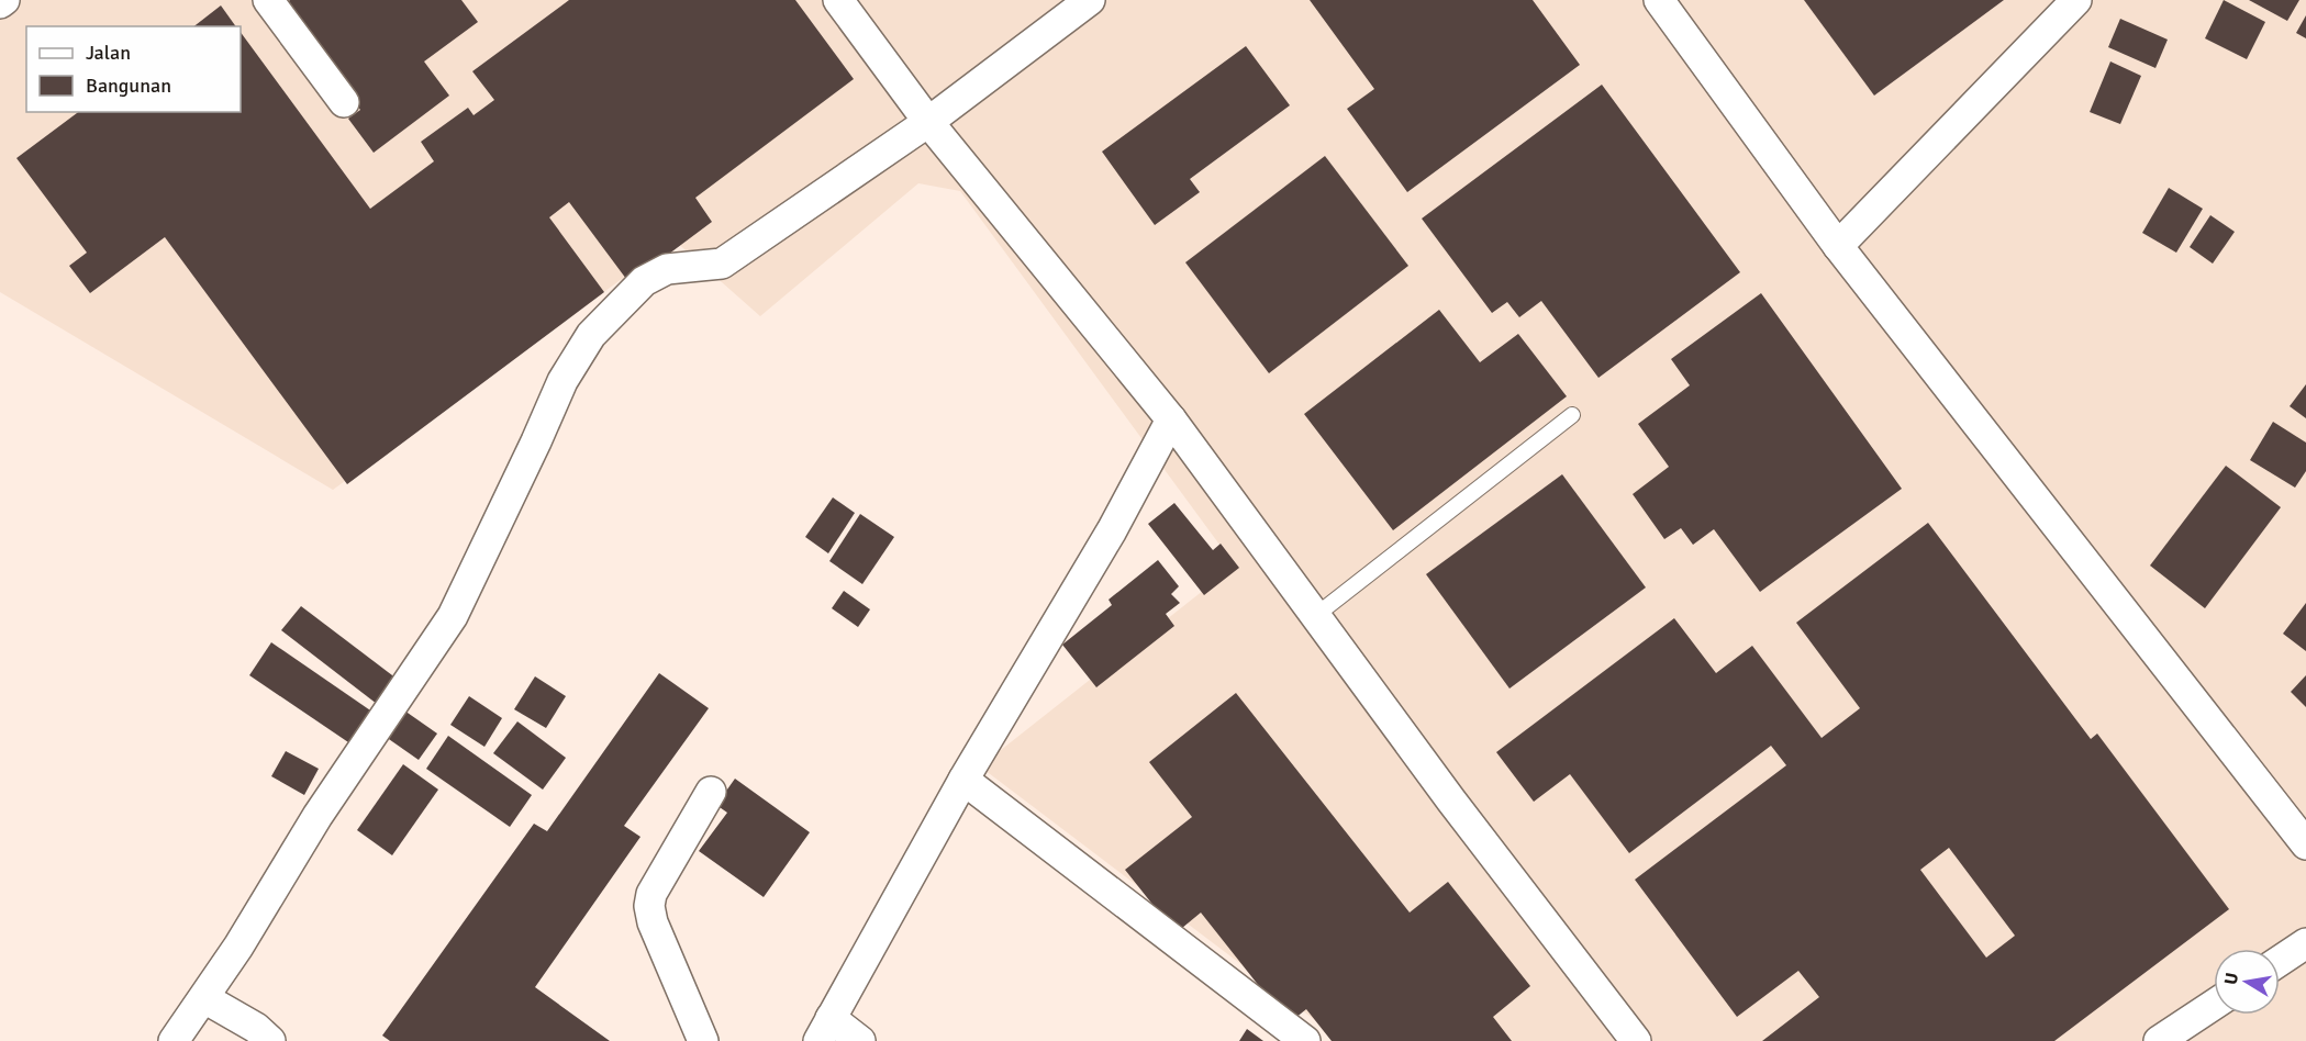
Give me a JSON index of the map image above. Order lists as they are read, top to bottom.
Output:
{
  "legend": ["Jalan", "Bangunan"],
  "north": "left"
}
